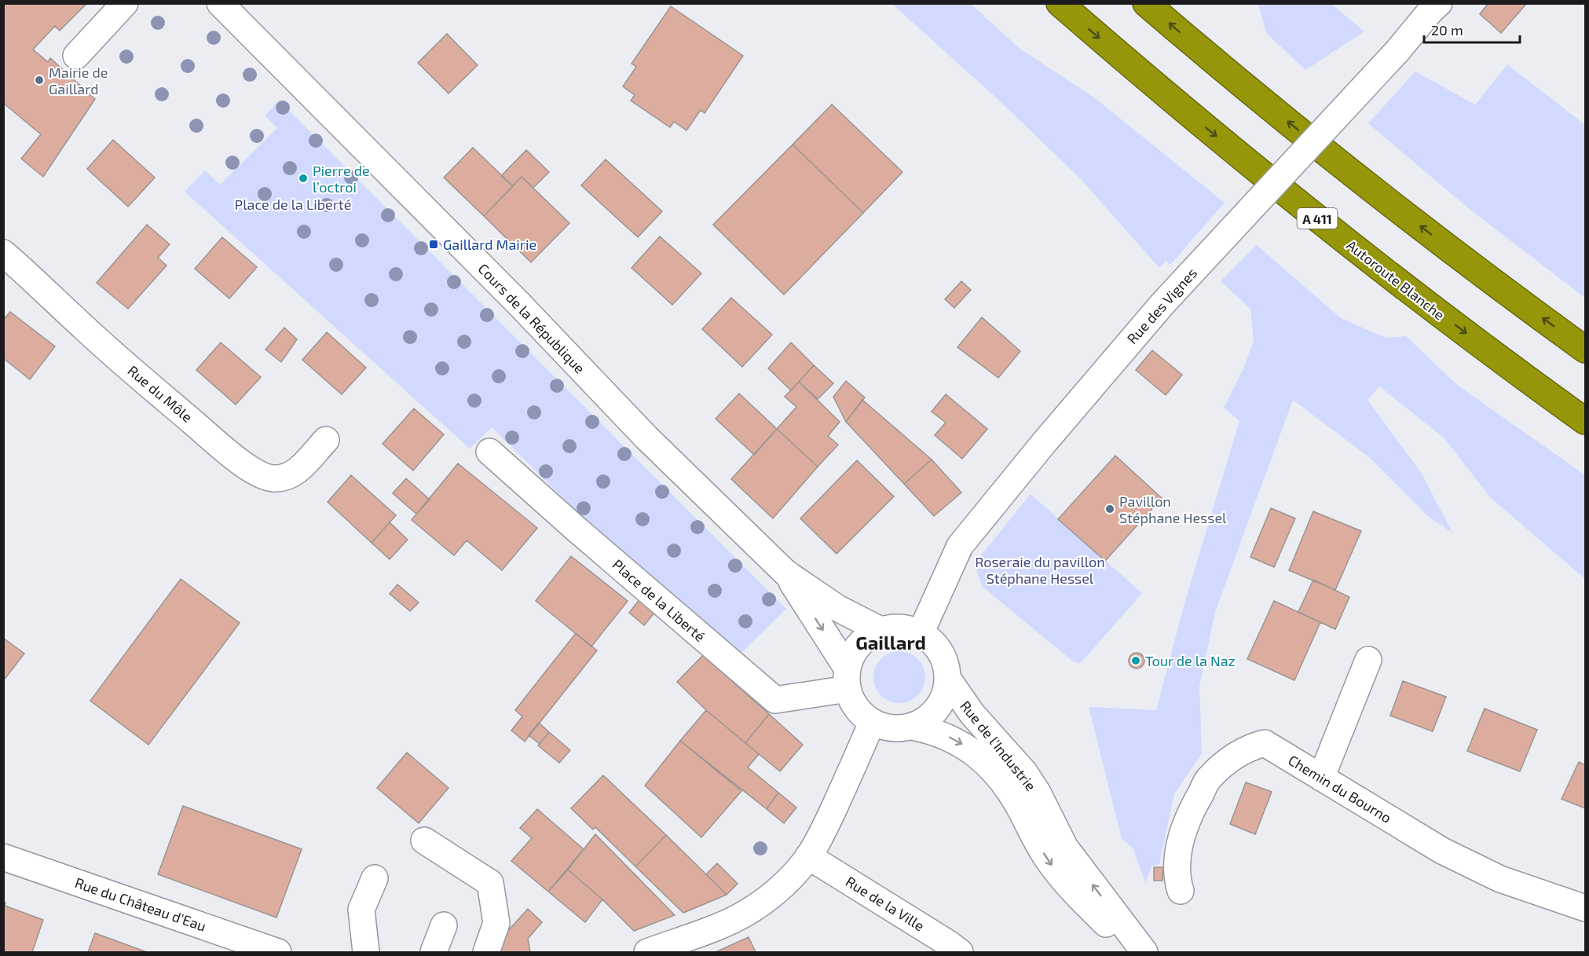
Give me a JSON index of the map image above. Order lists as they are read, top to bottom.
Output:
{
  "streets": {
    "highway": ["A 411", "Autoroute Blanche"],
    "street": [
      "Rue des Vignes",
      "Cours de la République",
      "Rue du Môle",
      "Place de la Liberté",
      "Rue de l'Industrie",
      "Chemin du Bourno",
      "Rue de la Ville",
      "Rue du Château d'Eau"
    ]
  },
  "crossings": [
    ["Rue des Vignes", "Cours de la République"],
    ["Rue des Vignes", "Place de la Liberté"],
    ["Rue des Vignes", "Rue de l'Industrie"],
    ["Cours de la République", "Place de la Liberté"],
    ["Cours de la République", "Rue de l'Industrie"],
    ["Place de la Liberté", "Rue de l'Industrie"]
  ],
  "districts": ["Gaillard"],
  "parks": ["Place de la Liberté", "Roseraie du pavillon Stéphane Hessel"],
  "places": {
    "other": [
      "Mairie de Gaillard",
      "Pierre de l’octroi",
      "Pavillon Stéphane Hessel",
      "Tour de la Naz"
    ],
    "transit": ["Gaillard Mairie"]
  },
  "scale_bar": "20 m"
}
